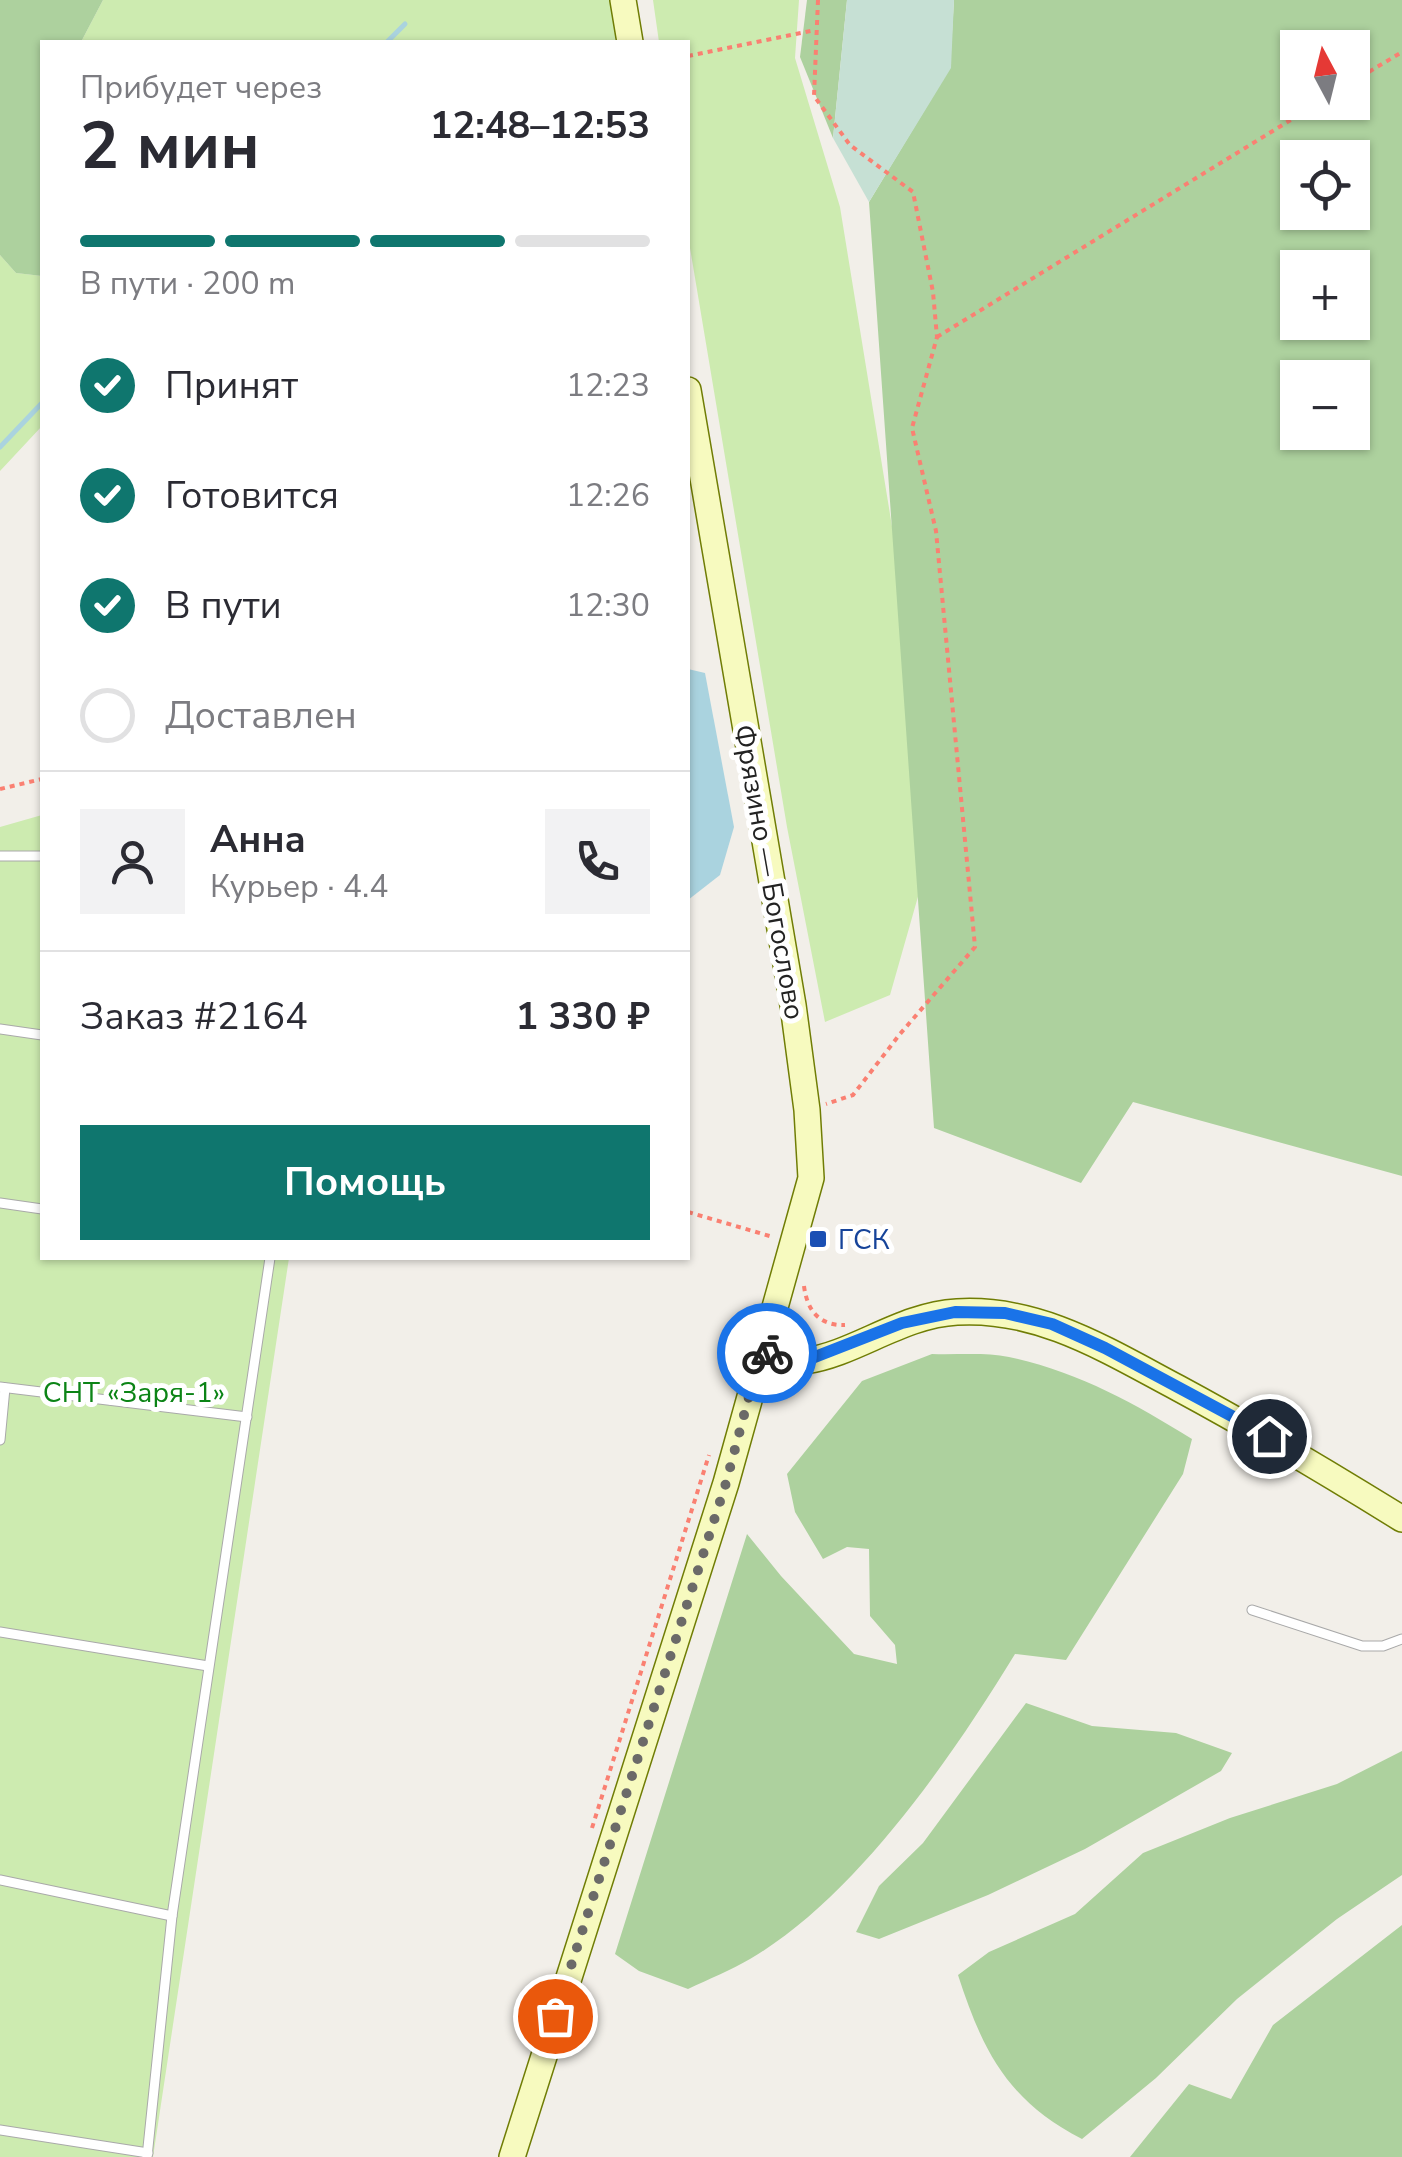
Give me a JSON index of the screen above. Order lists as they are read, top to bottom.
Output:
{
  "streets": {
    "street": ["Фрязино — Богослово"]
  },
  "parks": ["СНТ «Заря-1»"],
  "places": {
    "transit": ["ГСК"]
  },
  "north": "top",
  "page": {
    "map_buttons": ["+", "−"],
    "heading": ["2 мин", "Прибудет через", "12:48–12:53"],
    "panel": [
      "Анна",
      "Курьер · 4.4",
      "Заказ #2164",
      "1 330 ₽"
    ],
    "bar": "В пути · 200 m",
    "list": [
      ["Принят", "12:23"],
      ["Готовится", "12:26"],
      ["В пути", "12:30"],
      "Доставлен"
    ],
    "buttons": "Помощь"
  }
}
